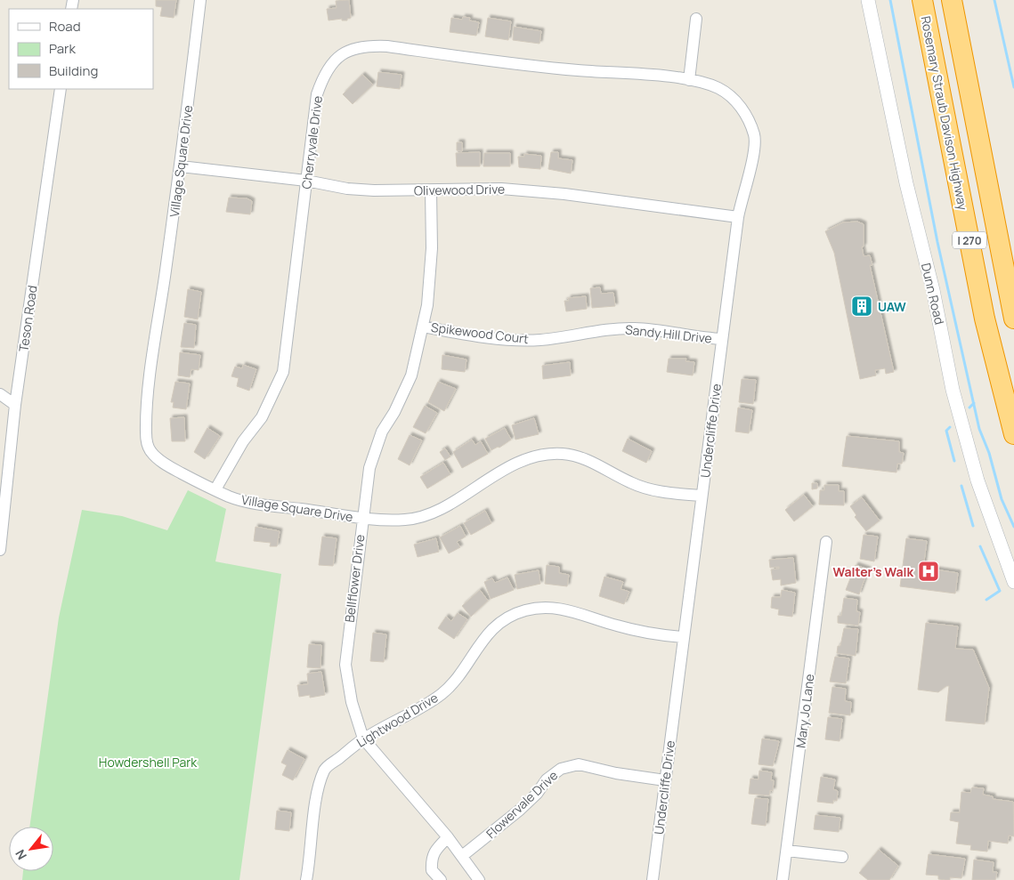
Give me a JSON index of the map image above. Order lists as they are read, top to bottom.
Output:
{
  "streets": {
    "highway": ["Rosemary Straub Davison Highway", "I 270"],
    "street": [
      "Cherryvale Drive",
      "Village Square Drive",
      "Olivewood Drive",
      "Dunn Road",
      "Teson Road",
      "Spikewood Court",
      "Sandy Hill Drive",
      "Undercliffe Drive",
      "Bellflower Drive",
      "Mary Jo Lane",
      "Lightwood Drive",
      "Flowervale Drive"
    ]
  },
  "crossings": [
    ["Cherryvale Drive", "Village Square Drive"],
    ["Cherryvale Drive", "Olivewood Drive"],
    ["Cherryvale Drive", "Undercliffe Drive"],
    ["Village Square Drive", "Olivewood Drive"],
    ["Village Square Drive", "Undercliffe Drive"],
    ["Village Square Drive", "Bellflower Drive"],
    ["Olivewood Drive", "Undercliffe Drive"],
    ["Olivewood Drive", "Bellflower Drive"],
    ["Spikewood Court", "Sandy Hill Drive"],
    ["Spikewood Court", "Bellflower Drive"],
    ["Sandy Hill Drive", "Undercliffe Drive"],
    ["Undercliffe Drive", "Lightwood Drive"],
    ["Undercliffe Drive", "Flowervale Drive"],
    ["Bellflower Drive", "Lightwood Drive"],
    ["Bellflower Drive", "Flowervale Drive"]
  ],
  "parks": ["Howdershell Park"],
  "places": {
    "building": ["UAW"],
    "hospital": ["Walter's Walk"]
  },
  "legend": ["Road", "Park", "Building"],
  "north": "bottom left"
}
